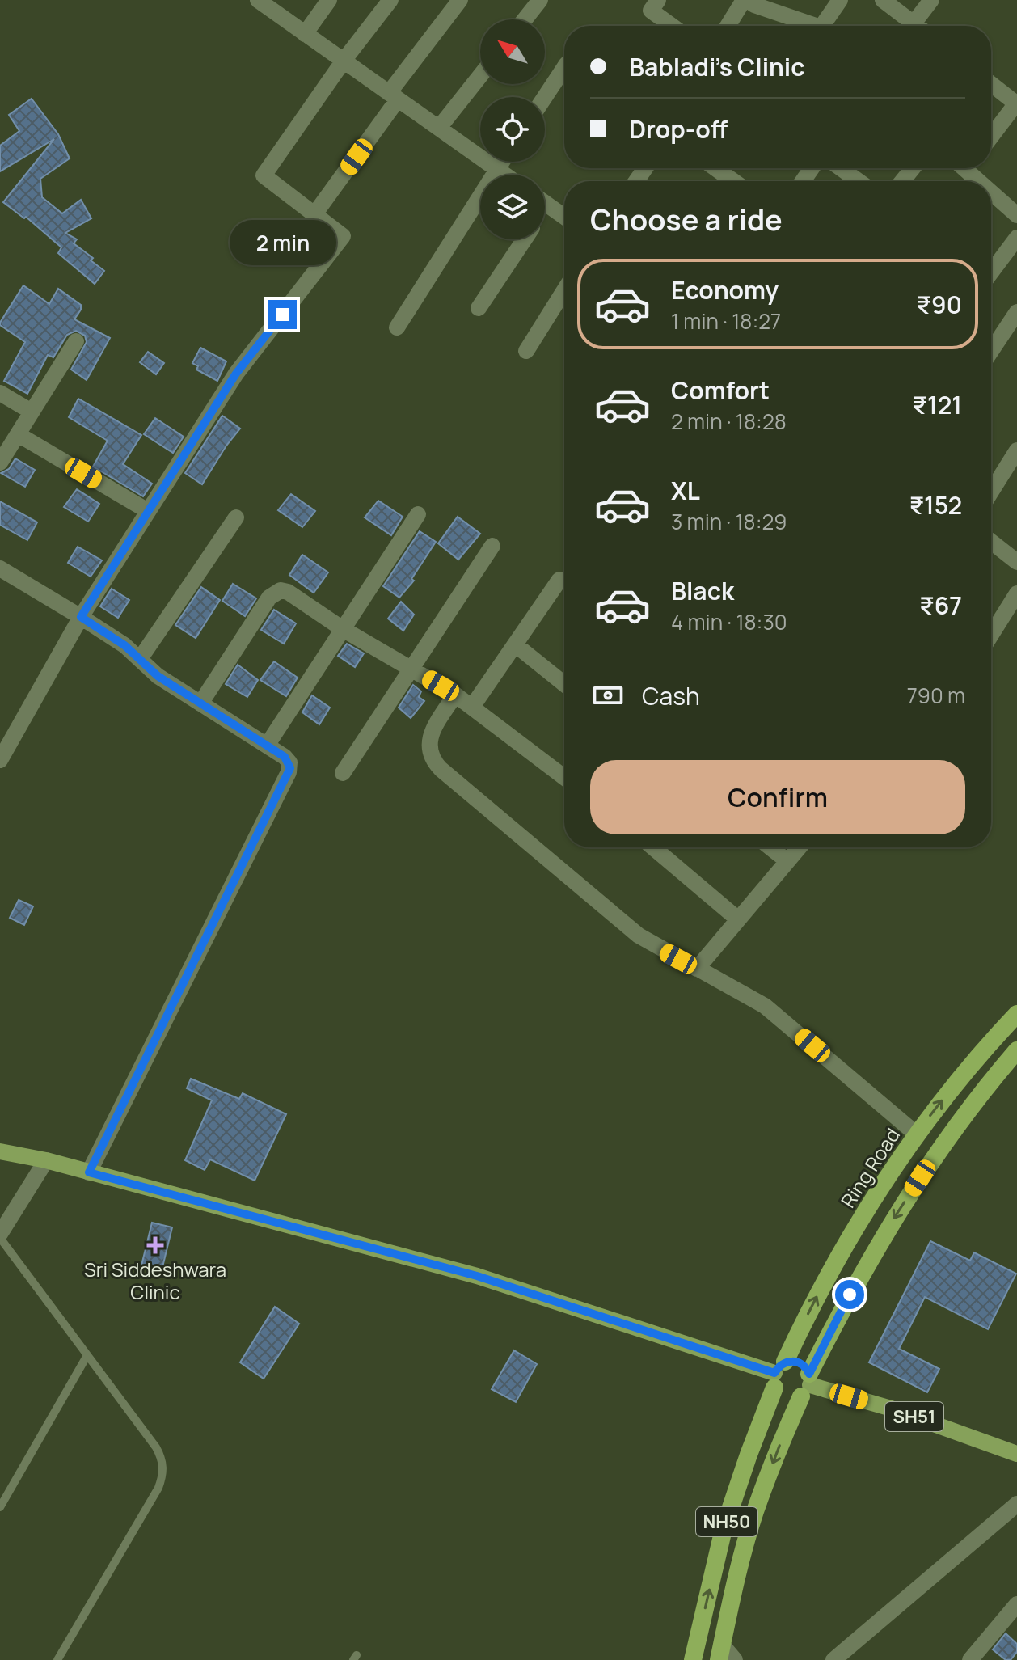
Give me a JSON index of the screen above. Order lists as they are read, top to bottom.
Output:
{
  "streets": {
    "highway": ["Ring Road", "NH50"],
    "main road": ["SH51"]
  },
  "crossings": [
    ["SH51", "NH50"]
  ],
  "places": {
    "health": ["Sri Siddeshwara Clinic"]
  },
  "north": "top left",
  "page": {
    "banner": ["Babladi's Clinic", "Drop-off"],
    "heading": "Choose a ride",
    "bubble": "2 min",
    "list": [
      {
        "name": "Economy",
        "note": "1 min · 18:27",
        "value": "₹90"
      },
      {
        "name": "Comfort",
        "note": "2 min · 18:28",
        "value": "₹121"
      },
      {
        "name": "XL",
        "note": "3 min · 18:29",
        "value": "₹152"
      },
      {
        "name": "Black",
        "note": "4 min · 18:30",
        "value": "₹67"
      }
    ],
    "pay": ["Cash", "790 m"],
    "buttons": "Confirm"
  }
}
